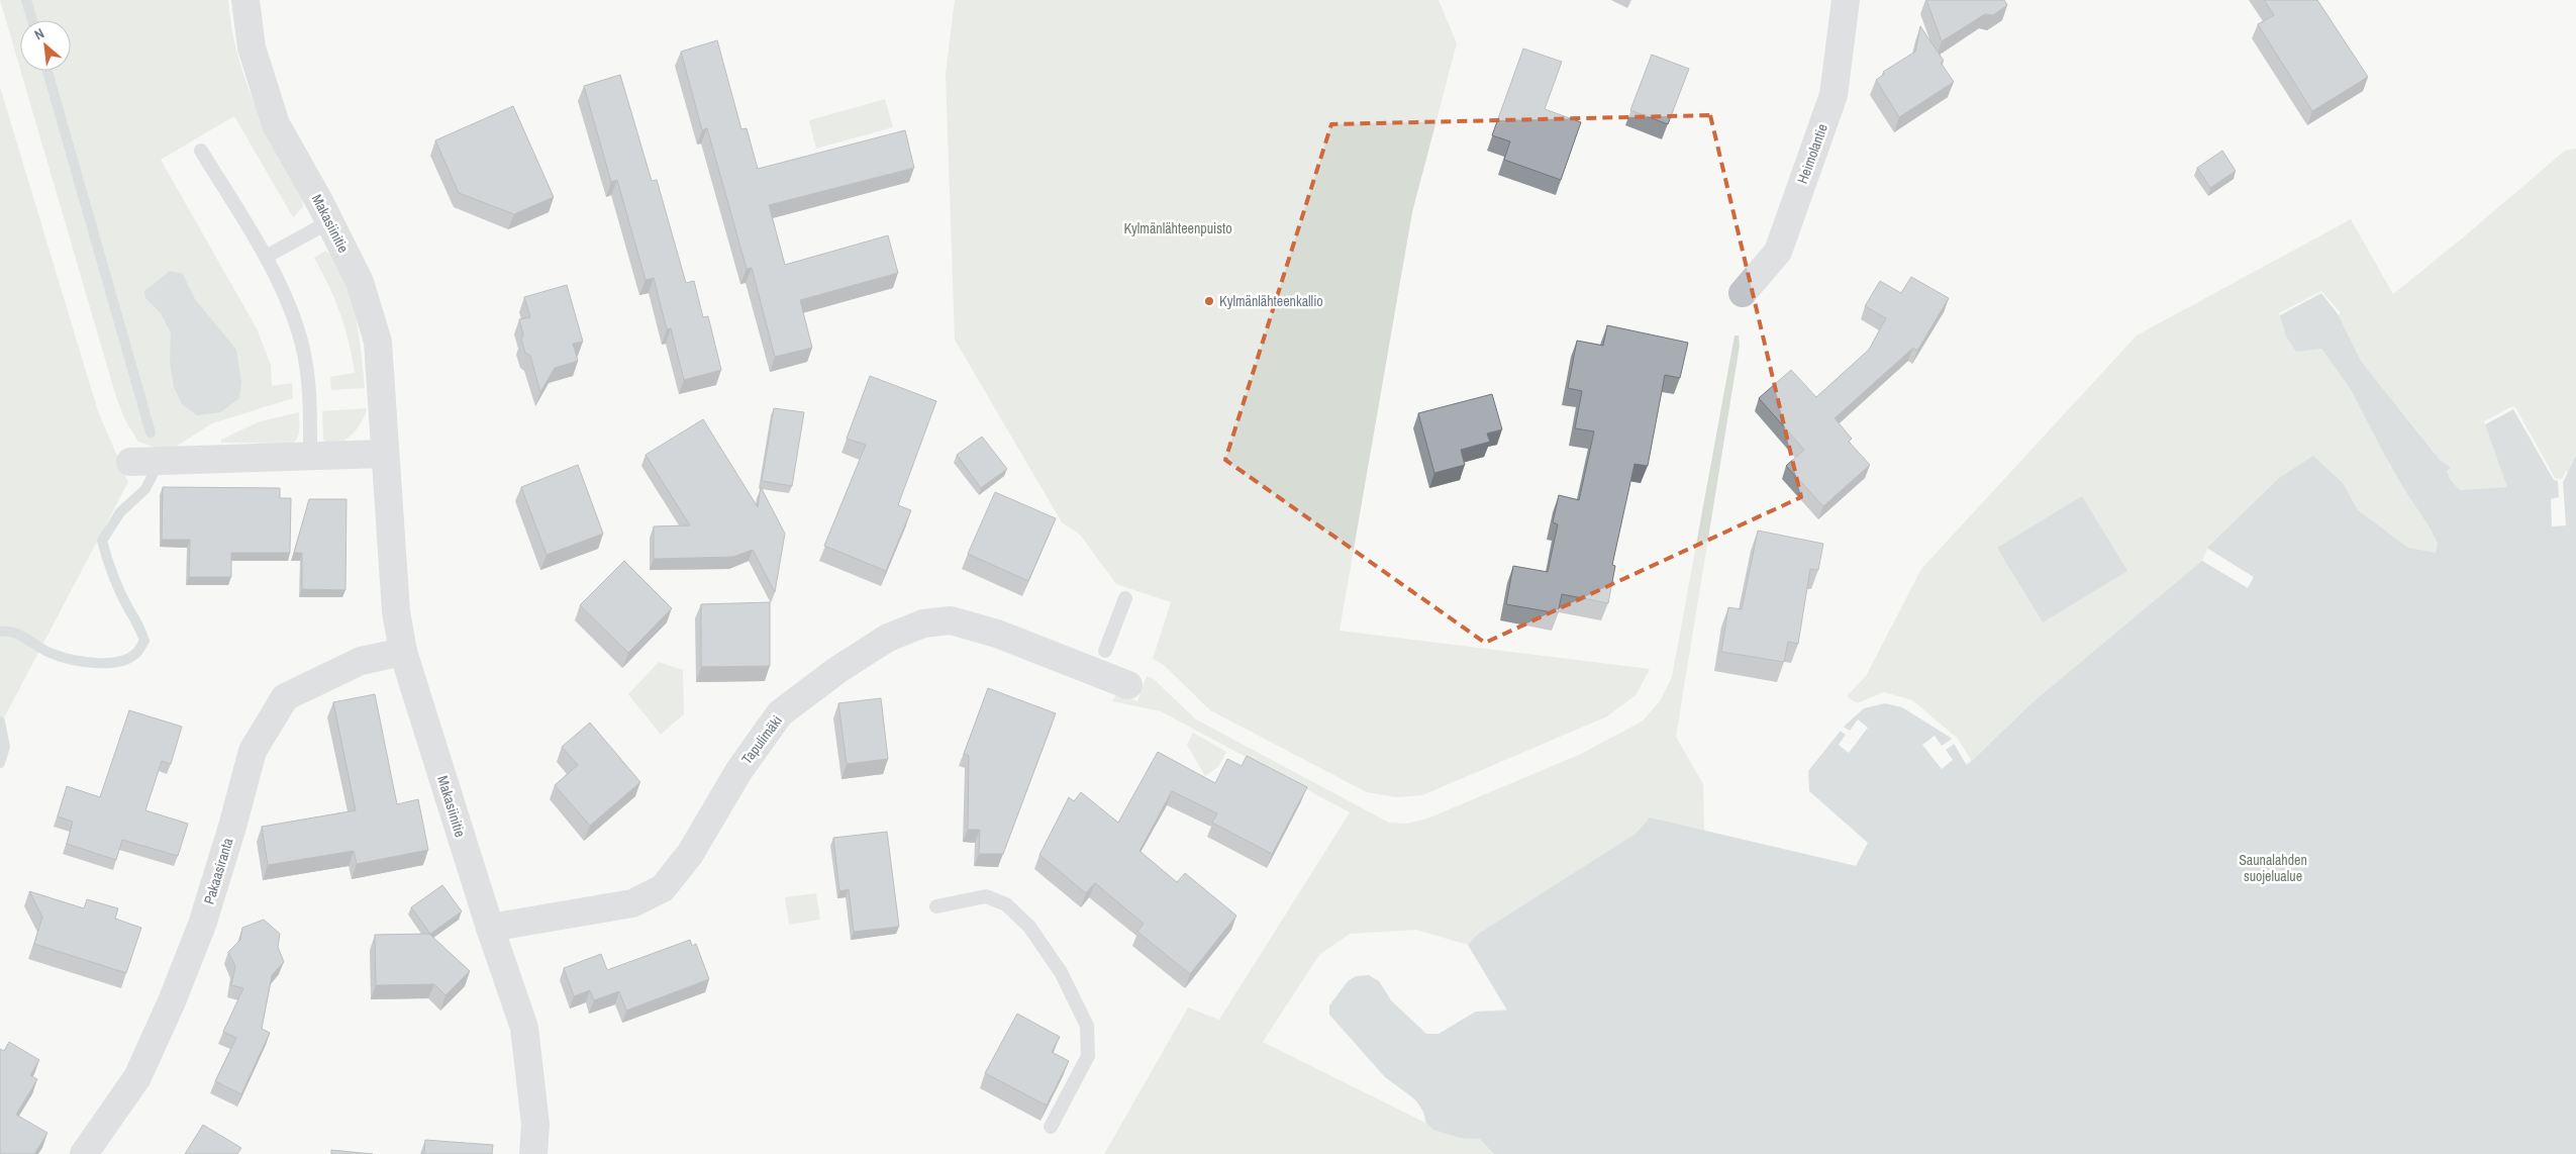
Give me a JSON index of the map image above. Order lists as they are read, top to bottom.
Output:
{
  "streets": {
    "street": [
      "Heimolantie",
      "Makasiinitie",
      "Tapulimäki",
      "Pakaasiranta"
    ]
  },
  "crossings": [
    ["Makasiinitie", "Tapulimäki"],
    ["Makasiinitie", "Pakaasiranta"]
  ],
  "parks": ["Kylmänlähteenpuisto", "Saunalahden suojelualue"],
  "places": ["Kylmänlähteenkallio"],
  "north": "top left"
}
